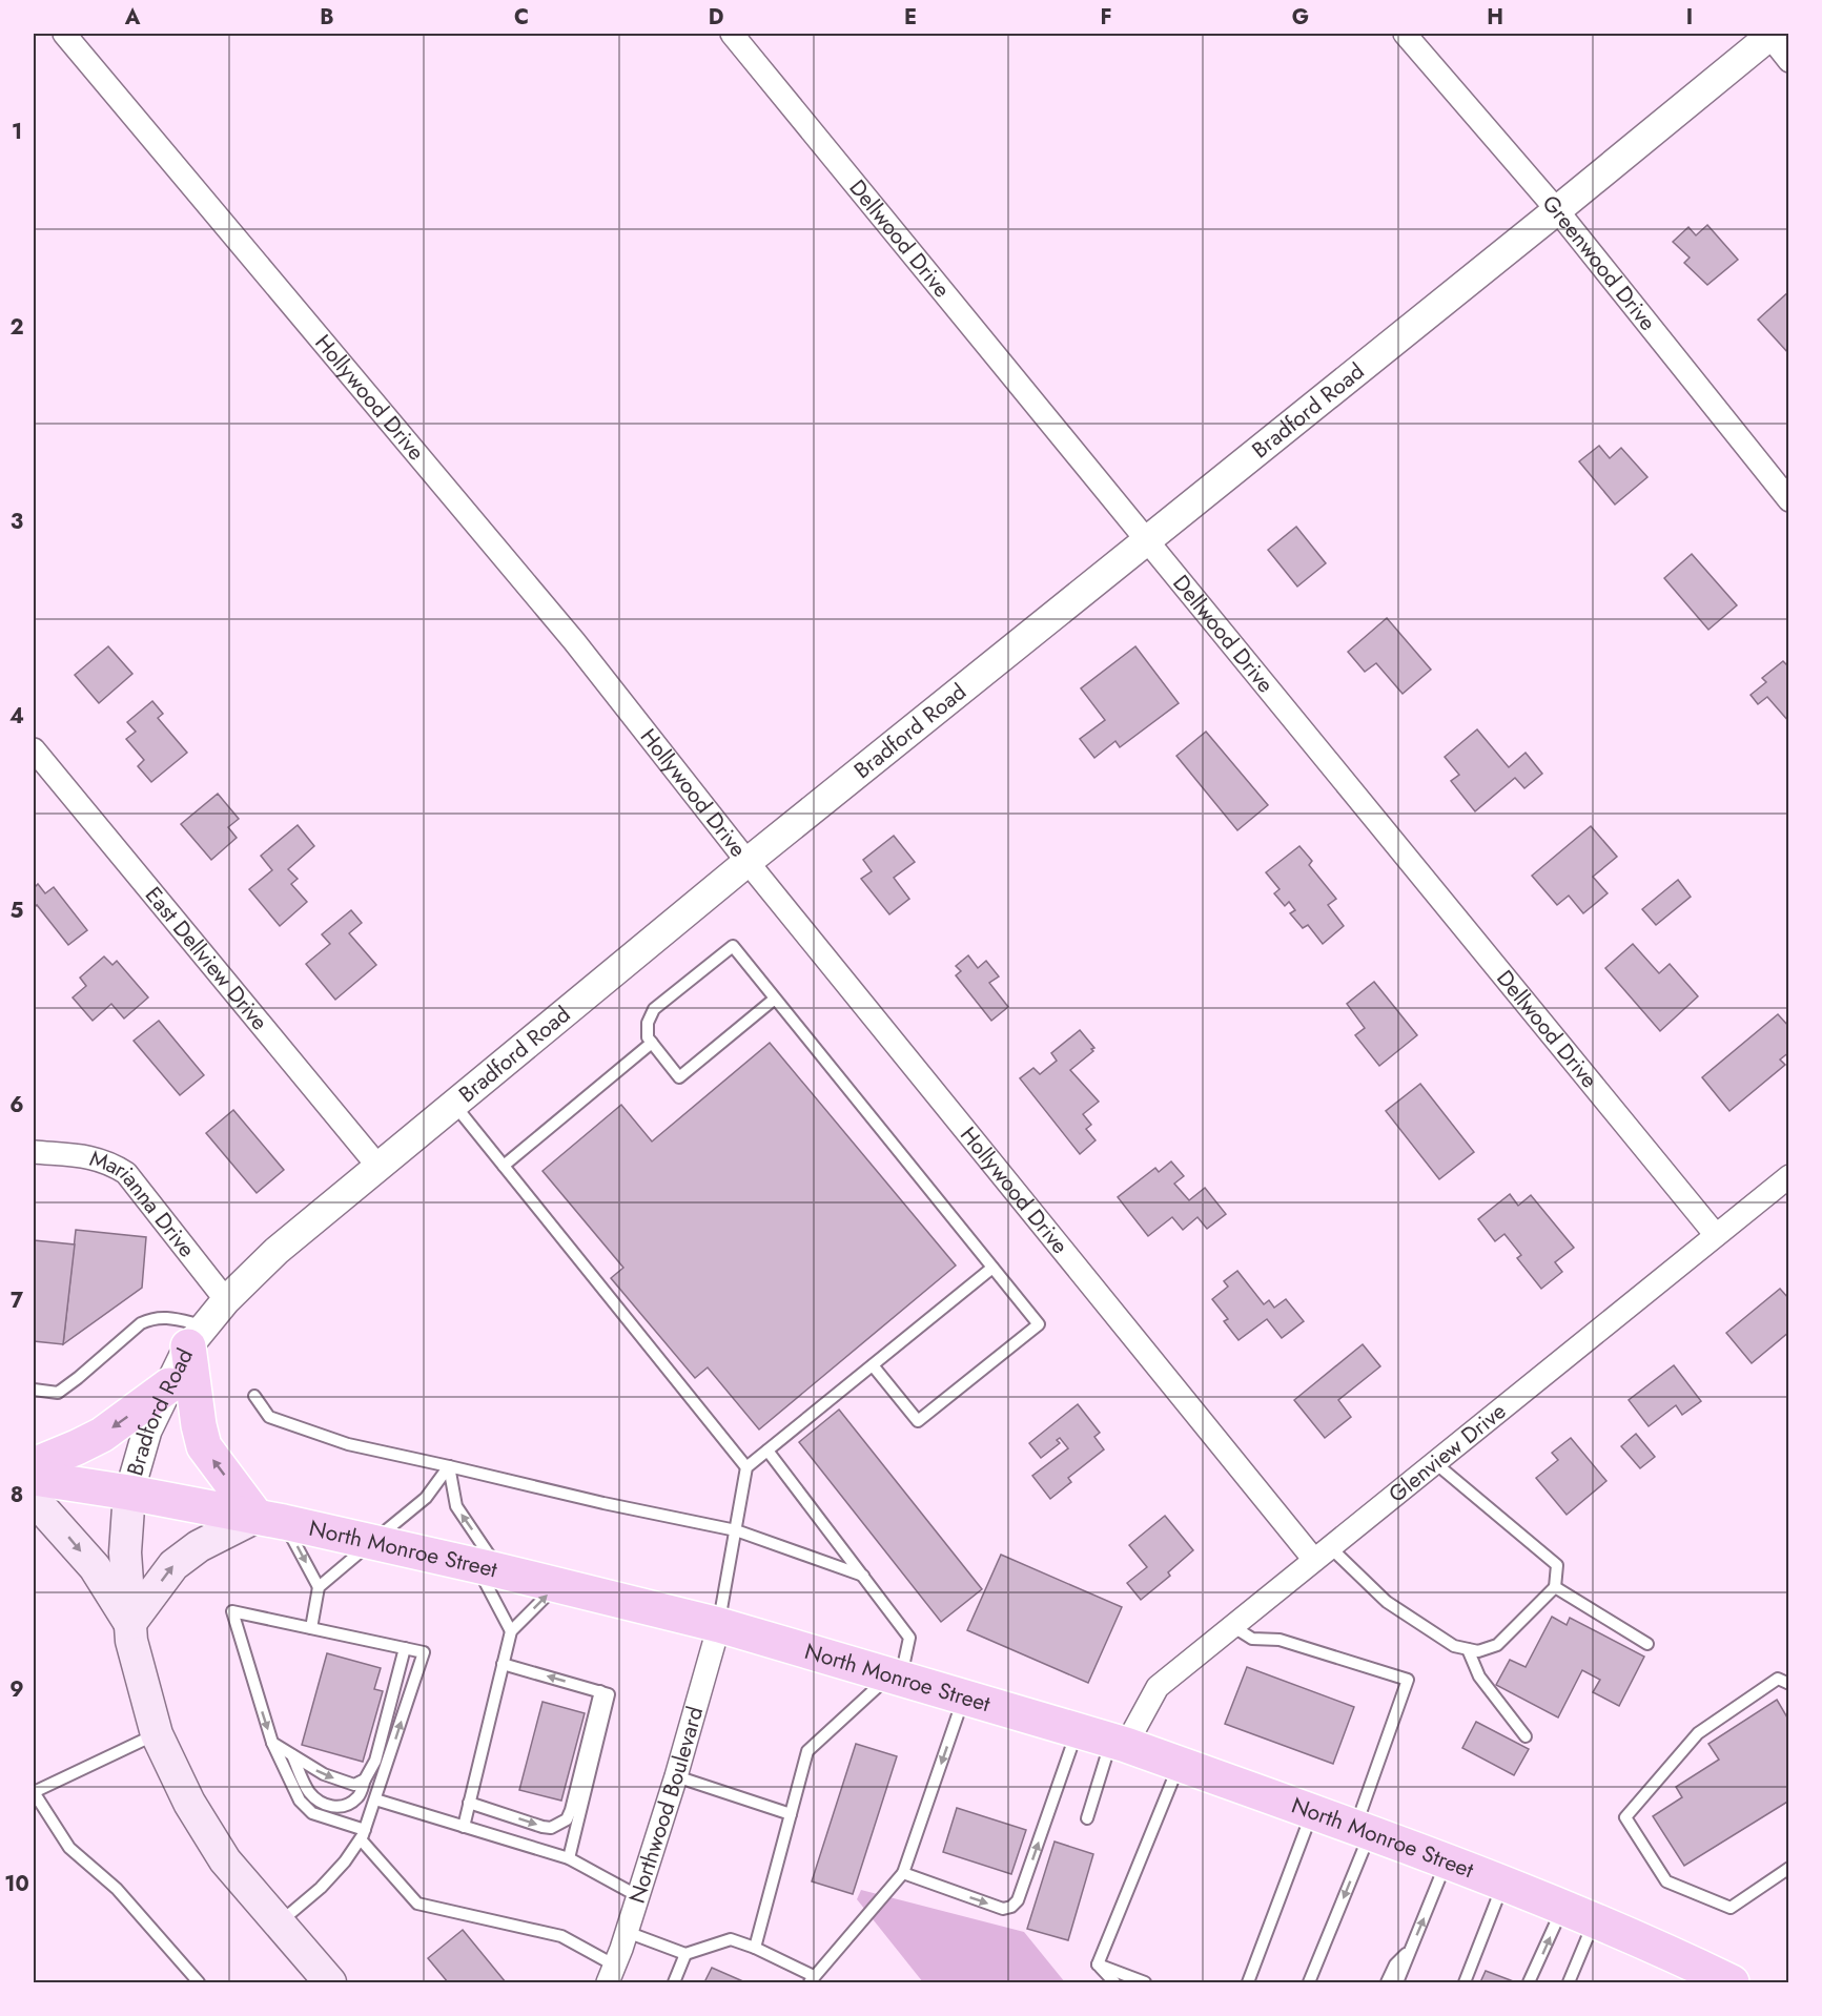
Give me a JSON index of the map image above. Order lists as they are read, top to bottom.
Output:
{
  "streets": {
    "main road": ["North Monroe Street"],
    "street": [
      "Dellwood Drive",
      "Greenwood Drive",
      "Hollywood Drive",
      "Bradford Road",
      "East Dellview Drive",
      "Marianna Drive",
      "Glenview Drive",
      "Northwood Boulevard"
    ]
  },
  "crossings": [
    ["Dellwood Drive", "Bradford Road"],
    ["Dellwood Drive", "Glenview Drive"],
    ["Greenwood Drive", "Bradford Road"],
    ["Hollywood Drive", "Bradford Road"],
    ["Hollywood Drive", "Glenview Drive"],
    ["Bradford Road", "East Dellview Drive"],
    ["Bradford Road", "Marianna Drive"],
    ["Bradford Road", "North Monroe Street"],
    ["Glenview Drive", "North Monroe Street"],
    ["North Monroe Street", "Northwood Boulevard"]
  ],
  "grid": {
    "columns": [
      "A",
      "B",
      "C",
      "D",
      "E",
      "F",
      "G",
      "H",
      "I"
    ],
    "rows": [
      "1",
      "2",
      "3",
      "4",
      "5",
      "6",
      "7",
      "8",
      "9",
      "10"
    ]
  }
}
